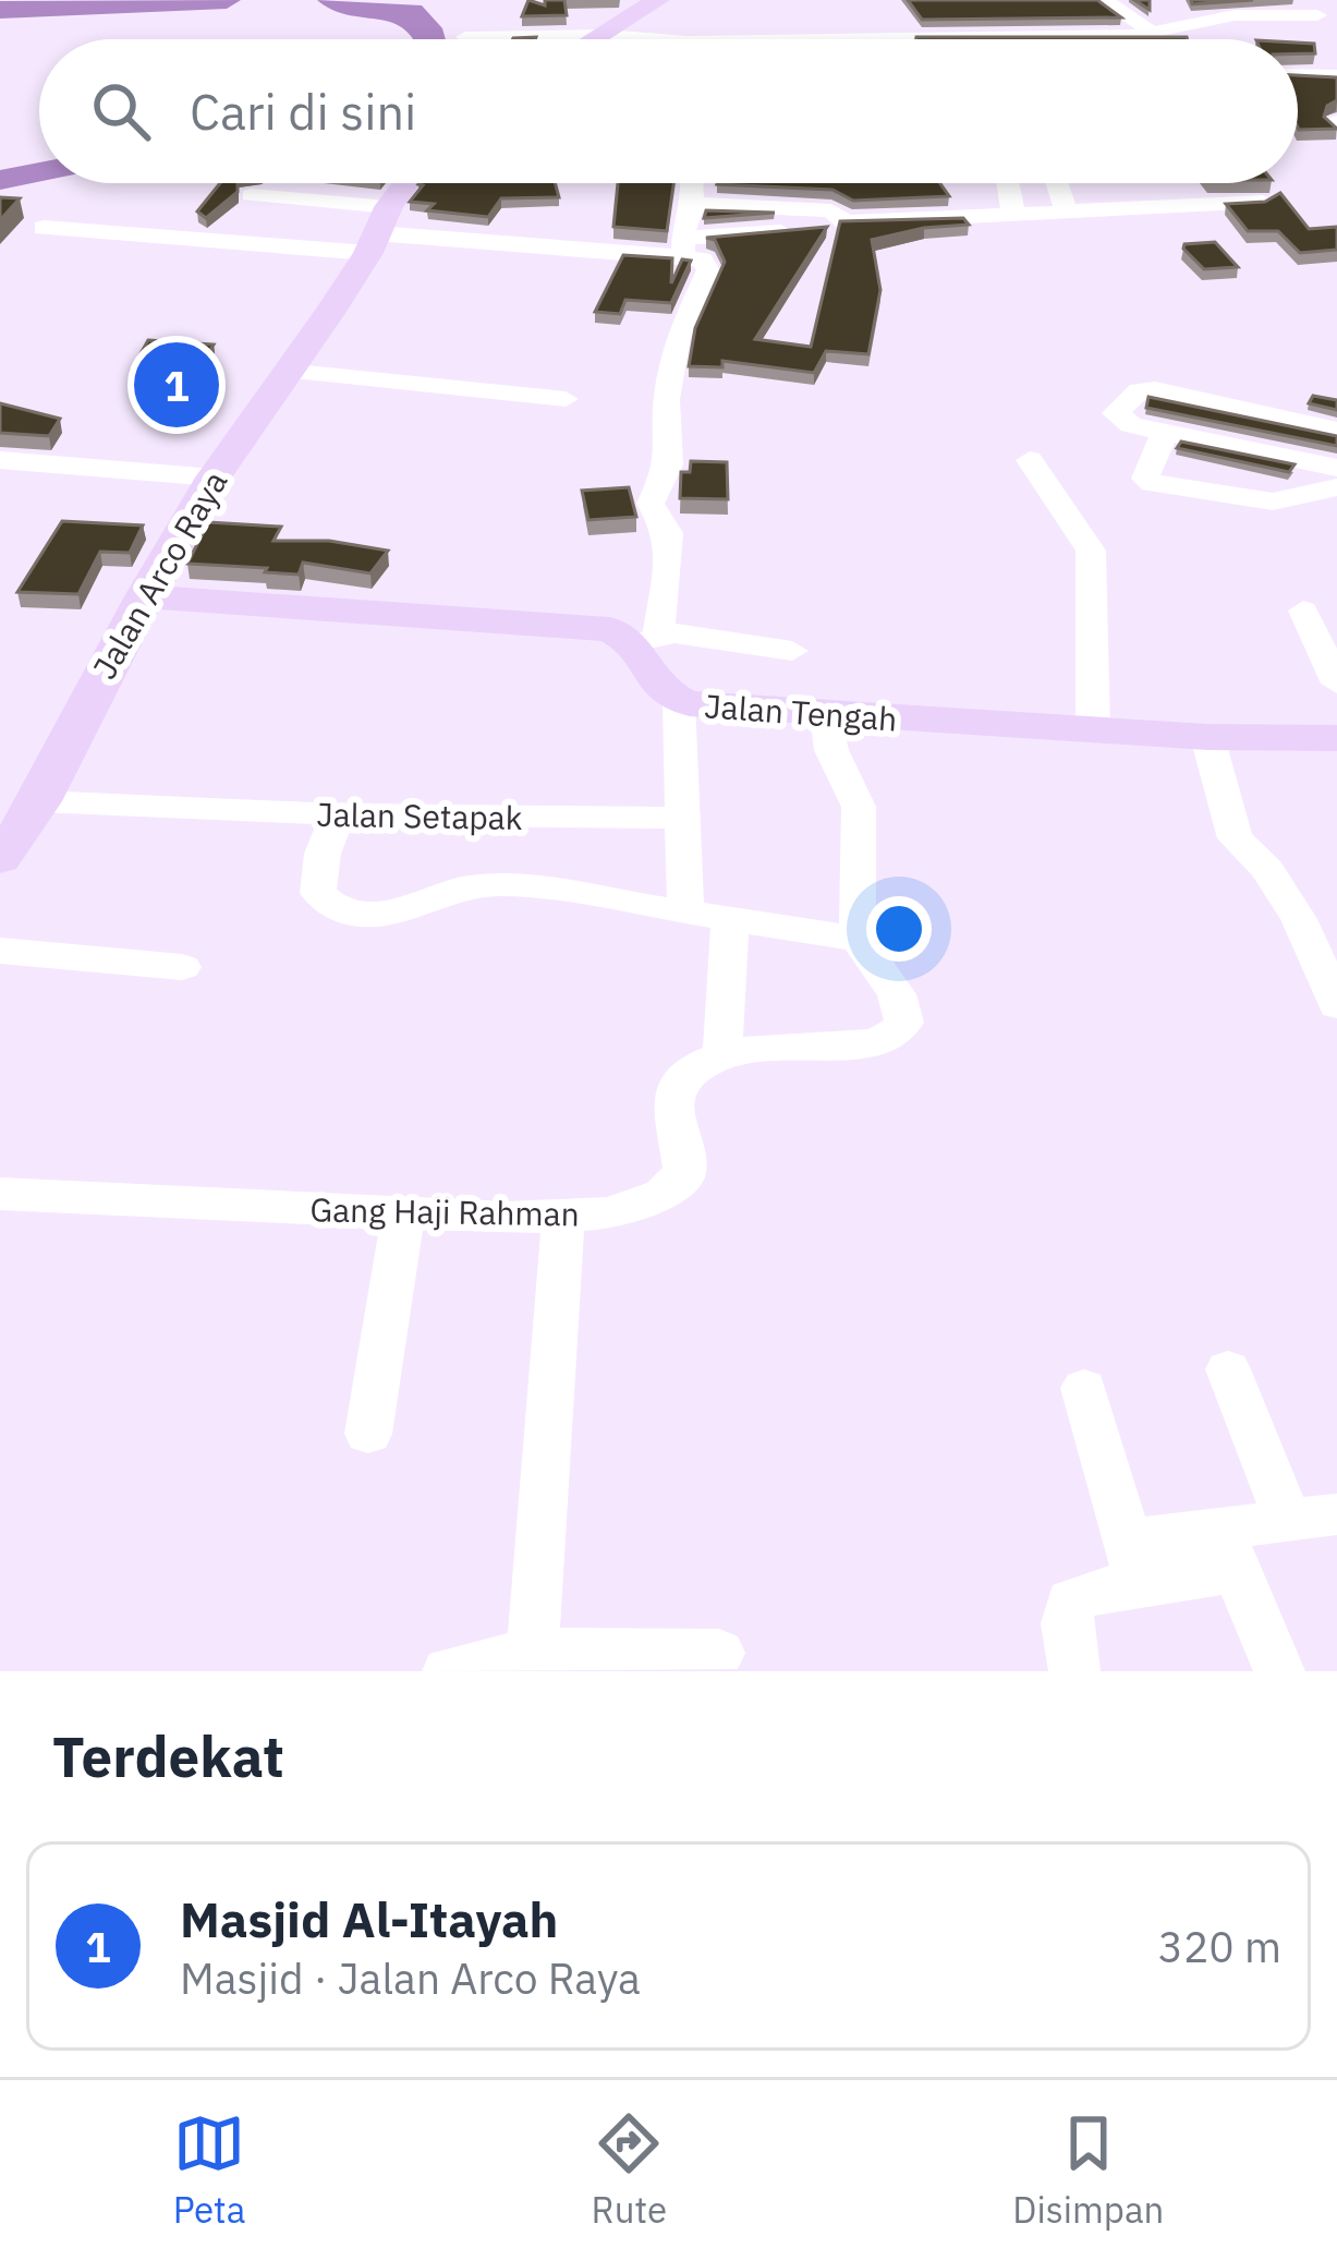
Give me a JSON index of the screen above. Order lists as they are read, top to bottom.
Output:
{
  "streets": {
    "main road": ["Jalan Arco Raya", "Jalan Tengah"],
    "street": ["Jalan Setapak", "Gang Haji Rahman"]
  },
  "crossings": [
    ["Jalan Arco Raya", "Jalan Setapak"]
  ],
  "page": {
    "search": "Cari di sini",
    "pins": "1",
    "heading": "Terdekat",
    "list": [
      {
        "mark": "1",
        "name": "Masjid Al-Itayah",
        "note": "Masjid · Jalan Arco Raya",
        "value": "320 m"
      }
    ],
    "nav": ["Peta", "Rute", "Disimpan"]
  }
}
